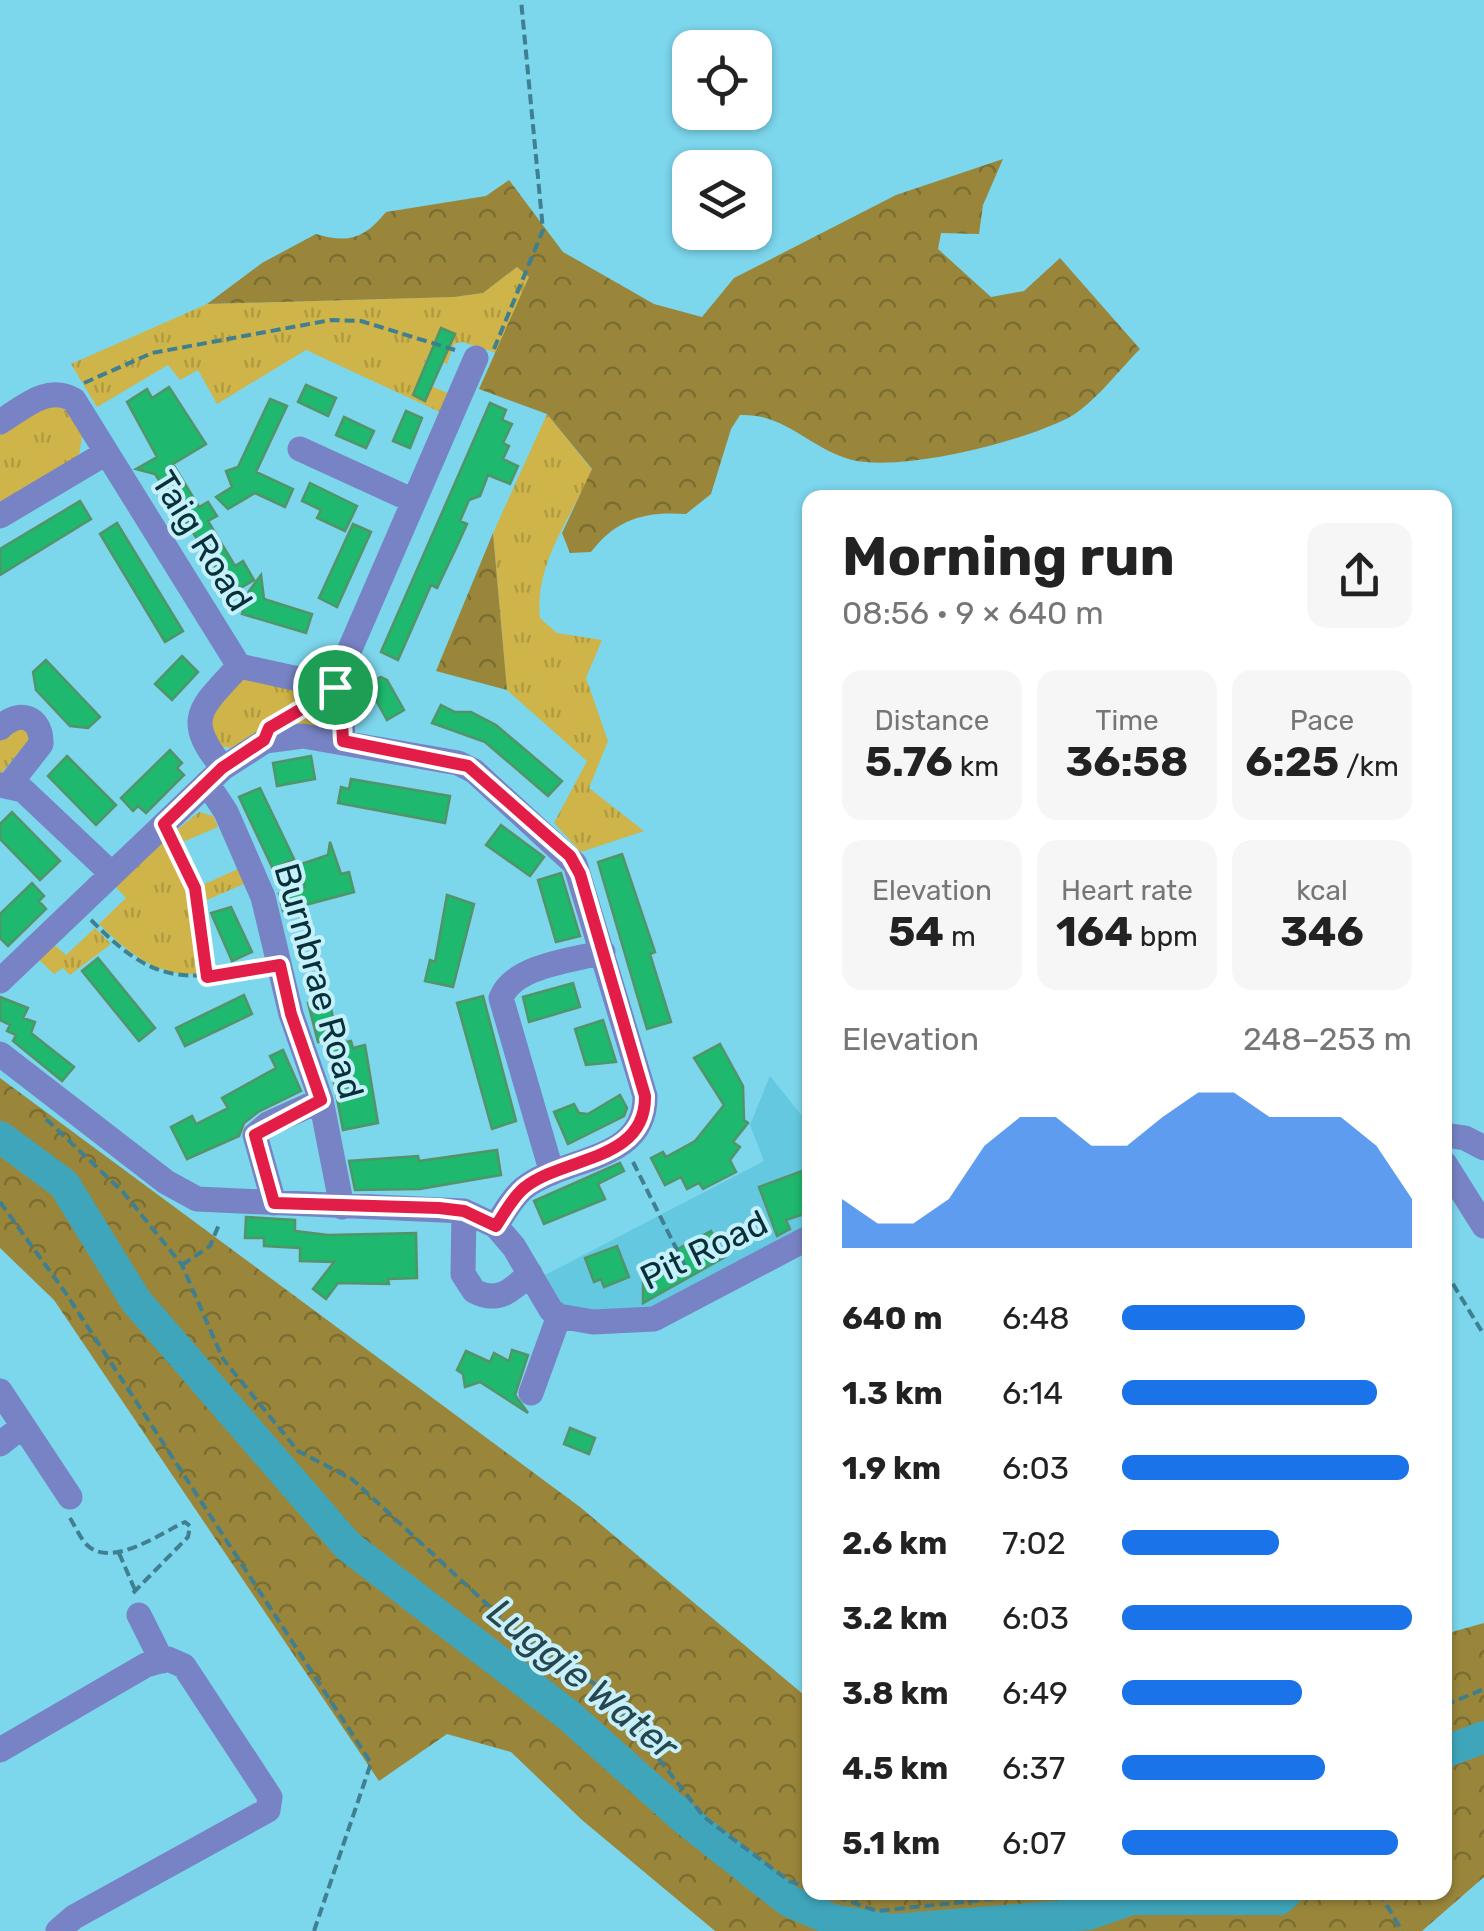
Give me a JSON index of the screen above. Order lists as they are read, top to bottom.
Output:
{
  "streets": {
    "street": ["Taig Road", "Burnbrae Road", "Pit Road"]
  },
  "crossings": [
    ["Taig Road", "Burnbrae Road"]
  ],
  "water": ["Luggie Water"],
  "page": {
    "heading": ["Morning run", "08:56 · 9 × 640 m"],
    "stats": [
      ["Distance", "5.76 km"],
      ["Time", "36:58"],
      ["Pace", "6:25 /km"],
      ["Elevation", "54 m"],
      ["Heart rate", "164 bpm"],
      ["kcal", "346"]
    ],
    "chart": ["Elevation", "248–253 m"],
    "list": [
      {
        "name": "640 m",
        "note": "6:48"
      },
      {
        "name": "1.3 km",
        "note": "6:14"
      },
      {
        "name": "1.9 km",
        "note": "6:03"
      },
      {
        "name": "2.6 km",
        "note": "7:02"
      },
      {
        "name": "3.2 km",
        "note": "6:03"
      },
      {
        "name": "3.8 km",
        "note": "6:49"
      },
      {
        "name": "4.5 km",
        "note": "6:37"
      },
      {
        "name": "5.1 km",
        "note": "6:07"
      }
    ]
  }
}
